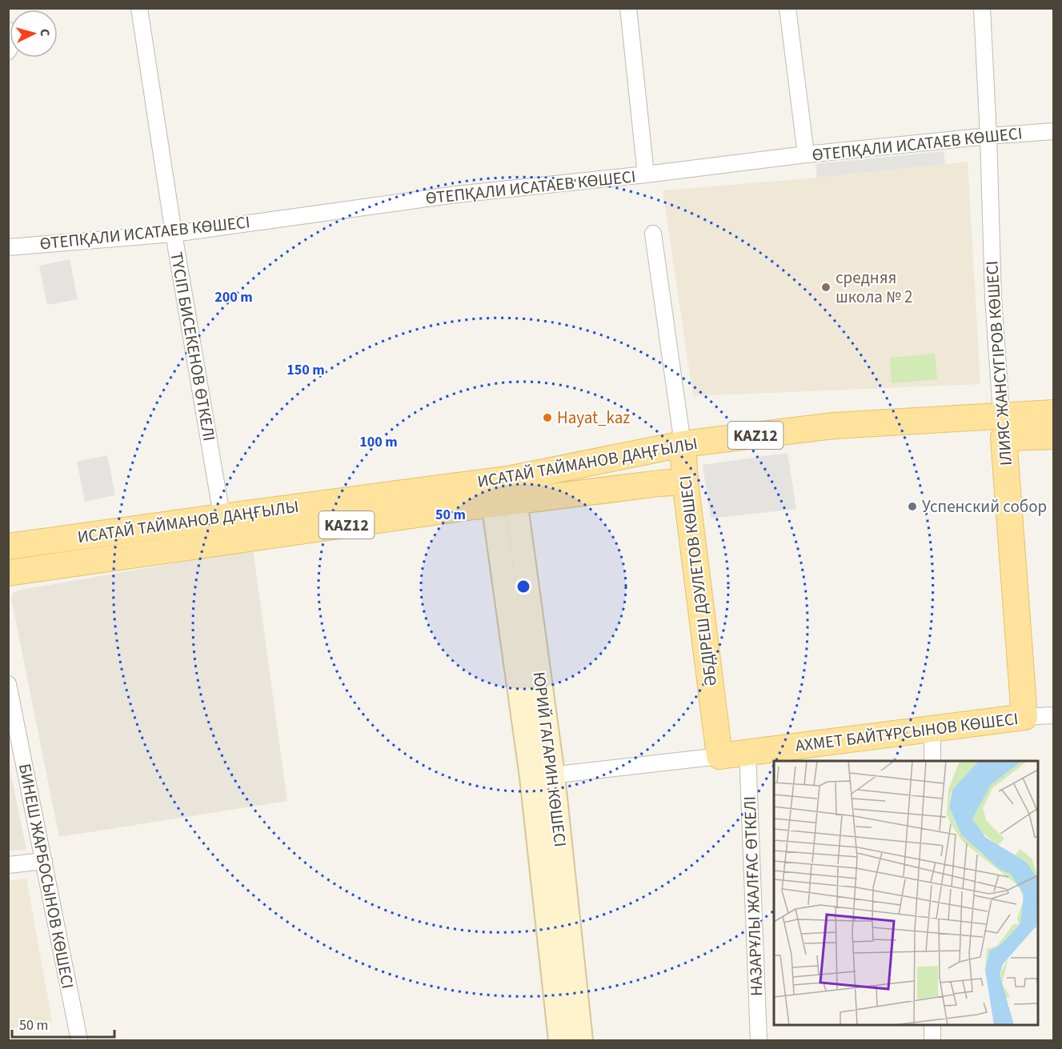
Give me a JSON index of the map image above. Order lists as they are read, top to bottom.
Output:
{
  "streets": {
    "main road": [
      "ІЛИЯС ЖАНСҮГІРОВ КӨШЕСІ",
      "KAZ12",
      "ИСАТАЙ ТАЙМАНОВ ДАҢҒЫЛЫ",
      "ӘБДІРЕШ ДӘУЛЕТОВ КӨШЕСІ",
      "АХМЕТ БАЙТҰРСЫНОВ КӨШЕСІ"
    ],
    "street": [
      "ӨТЕПҚАЛИ ИСАТАЕВ КӨШЕСІ",
      "ТҮСІП БИСЕКЕНОВ ӨТКЕЛІ",
      "ЮРИЙ ГАГАРИН КӨШЕСІ",
      "БИНЕШ ЖАРБОСЫНОВ КӨШЕСІ",
      "НАЗАРҰЛЫ ЖАЛҒАС ӨТКЕЛІ"
    ]
  },
  "crossings": [
    ["ӨТЕПҚАЛИ ИСАТАЕВ КӨШЕСІ", "ТҮСІП БИСЕКЕНОВ ӨТКЕЛІ"],
    ["ӨТЕПҚАЛИ ИСАТАЕВ КӨШЕСІ", "ІЛИЯС ЖАНСҮГІРОВ КӨШЕСІ"],
    ["ТҮСІП БИСЕКЕНОВ ӨТКЕЛІ", "ИСАТАЙ ТАЙМАНОВ ДАҢҒЫЛЫ"],
    ["ІЛИЯС ЖАНСҮГІРОВ КӨШЕСІ", "ИСАТАЙ ТАЙМАНОВ ДАҢҒЫЛЫ"],
    ["ІЛИЯС ЖАНСҮГІРОВ КӨШЕСІ", "АХМЕТ БАЙТҰРСЫНОВ КӨШЕСІ"],
    ["ИСАТАЙ ТАЙМАНОВ ДАҢҒЫЛЫ", "ӘБДІРЕШ ДӘУЛЕТОВ КӨШЕСІ"],
    ["ИСАТАЙ ТАЙМАНОВ ДАҢҒЫЛЫ", "ЮРИЙ ГАГАРИН КӨШЕСІ"],
    ["ӘБДІРЕШ ДӘУЛЕТОВ КӨШЕСІ", "АХМЕТ БАЙТҰРСЫНОВ КӨШЕСІ"],
    ["АХМЕТ БАЙТҰРСЫНОВ КӨШЕСІ", "ЮРИЙ ГАГАРИН КӨШЕСІ"],
    ["АХМЕТ БАЙТҰРСЫНОВ КӨШЕСІ", "НАЗАРҰЛЫ ЖАЛҒАС ӨТКЕЛІ"]
  ],
  "places": ["cредняя школа № 2", "Hayat_kaz", "Успенский собор"],
  "scale_bar": "50 m",
  "north": "right",
  "rings": [
    "200 m",
    "150 m",
    "100 m",
    "50 m"
  ]
}
